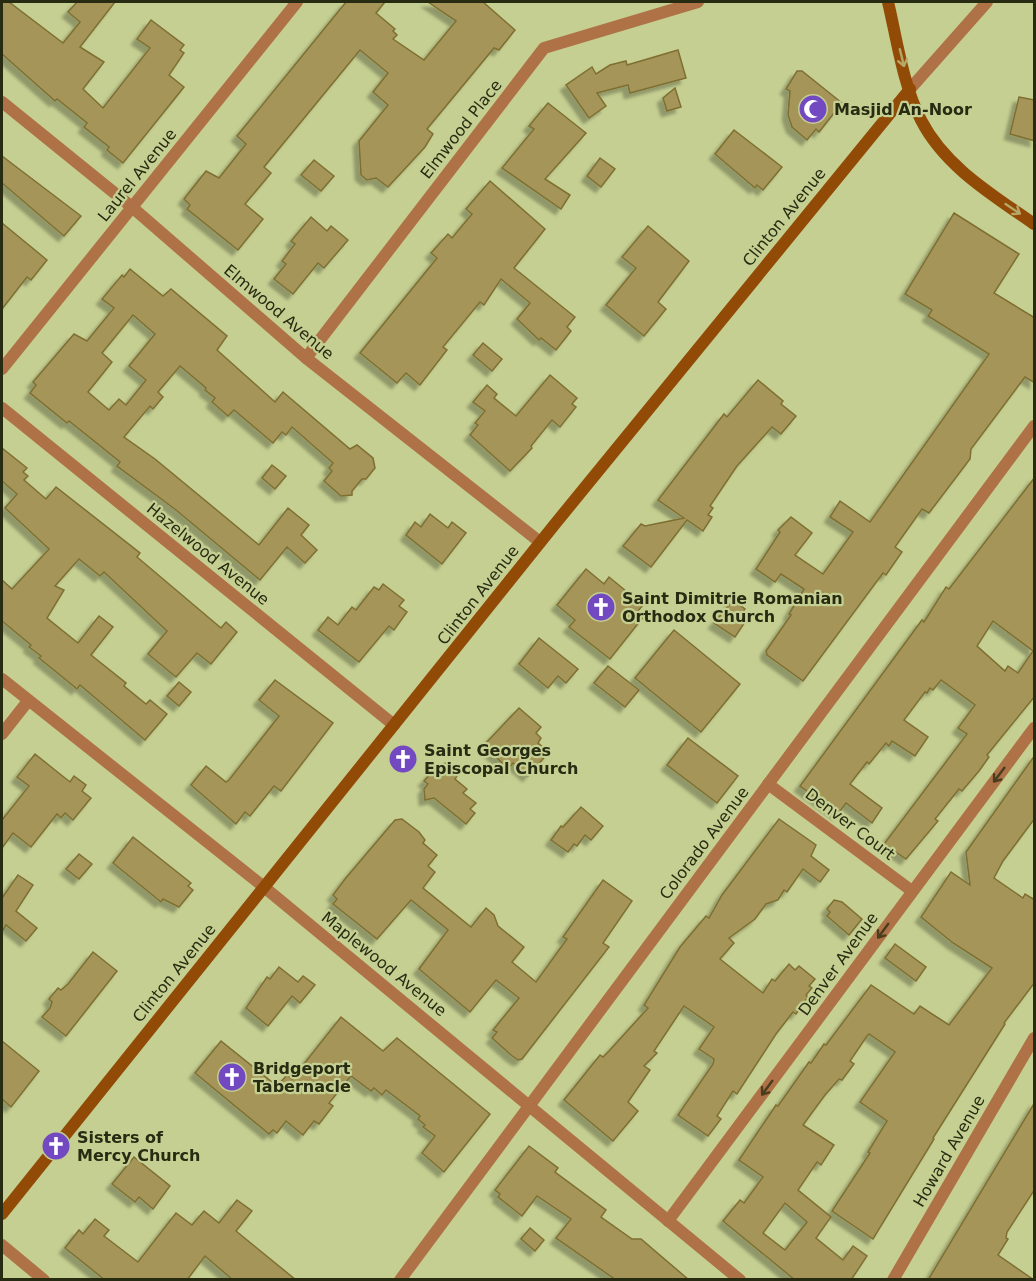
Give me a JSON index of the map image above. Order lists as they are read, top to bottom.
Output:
{
  "streets": {
    "main road": ["Clinton Avenue"],
    "street": [
      "Elmwood Place",
      "Laurel Avenue",
      "Elmwood Avenue",
      "Hazelwood Avenue",
      "Denver Court",
      "Colorado Avenue",
      "Maplewood Avenue",
      "Denver Avenue",
      "Howard Avenue"
    ]
  },
  "crossings": [
    ["Elmwood Place", "Elmwood Avenue"],
    ["Laurel Avenue", "Elmwood Avenue"],
    ["Clinton Avenue", "Elmwood Avenue"],
    ["Clinton Avenue", "Hazelwood Avenue"],
    ["Clinton Avenue", "Maplewood Avenue"],
    ["Denver Court", "Colorado Avenue"],
    ["Denver Court", "Denver Avenue"],
    ["Colorado Avenue", "Maplewood Avenue"],
    ["Maplewood Avenue", "Denver Avenue"]
  ],
  "one_way": ["Denver Avenue"],
  "places": {
    "mosque": ["Masjid An-Noor"],
    "church": [
      "Saint Dimitrie Romanian Orthodox Church",
      "Saint Georges Episcopal Church",
      "Bridgeport Tabernacle",
      "Sisters of Mercy Church"
    ]
  }
}
